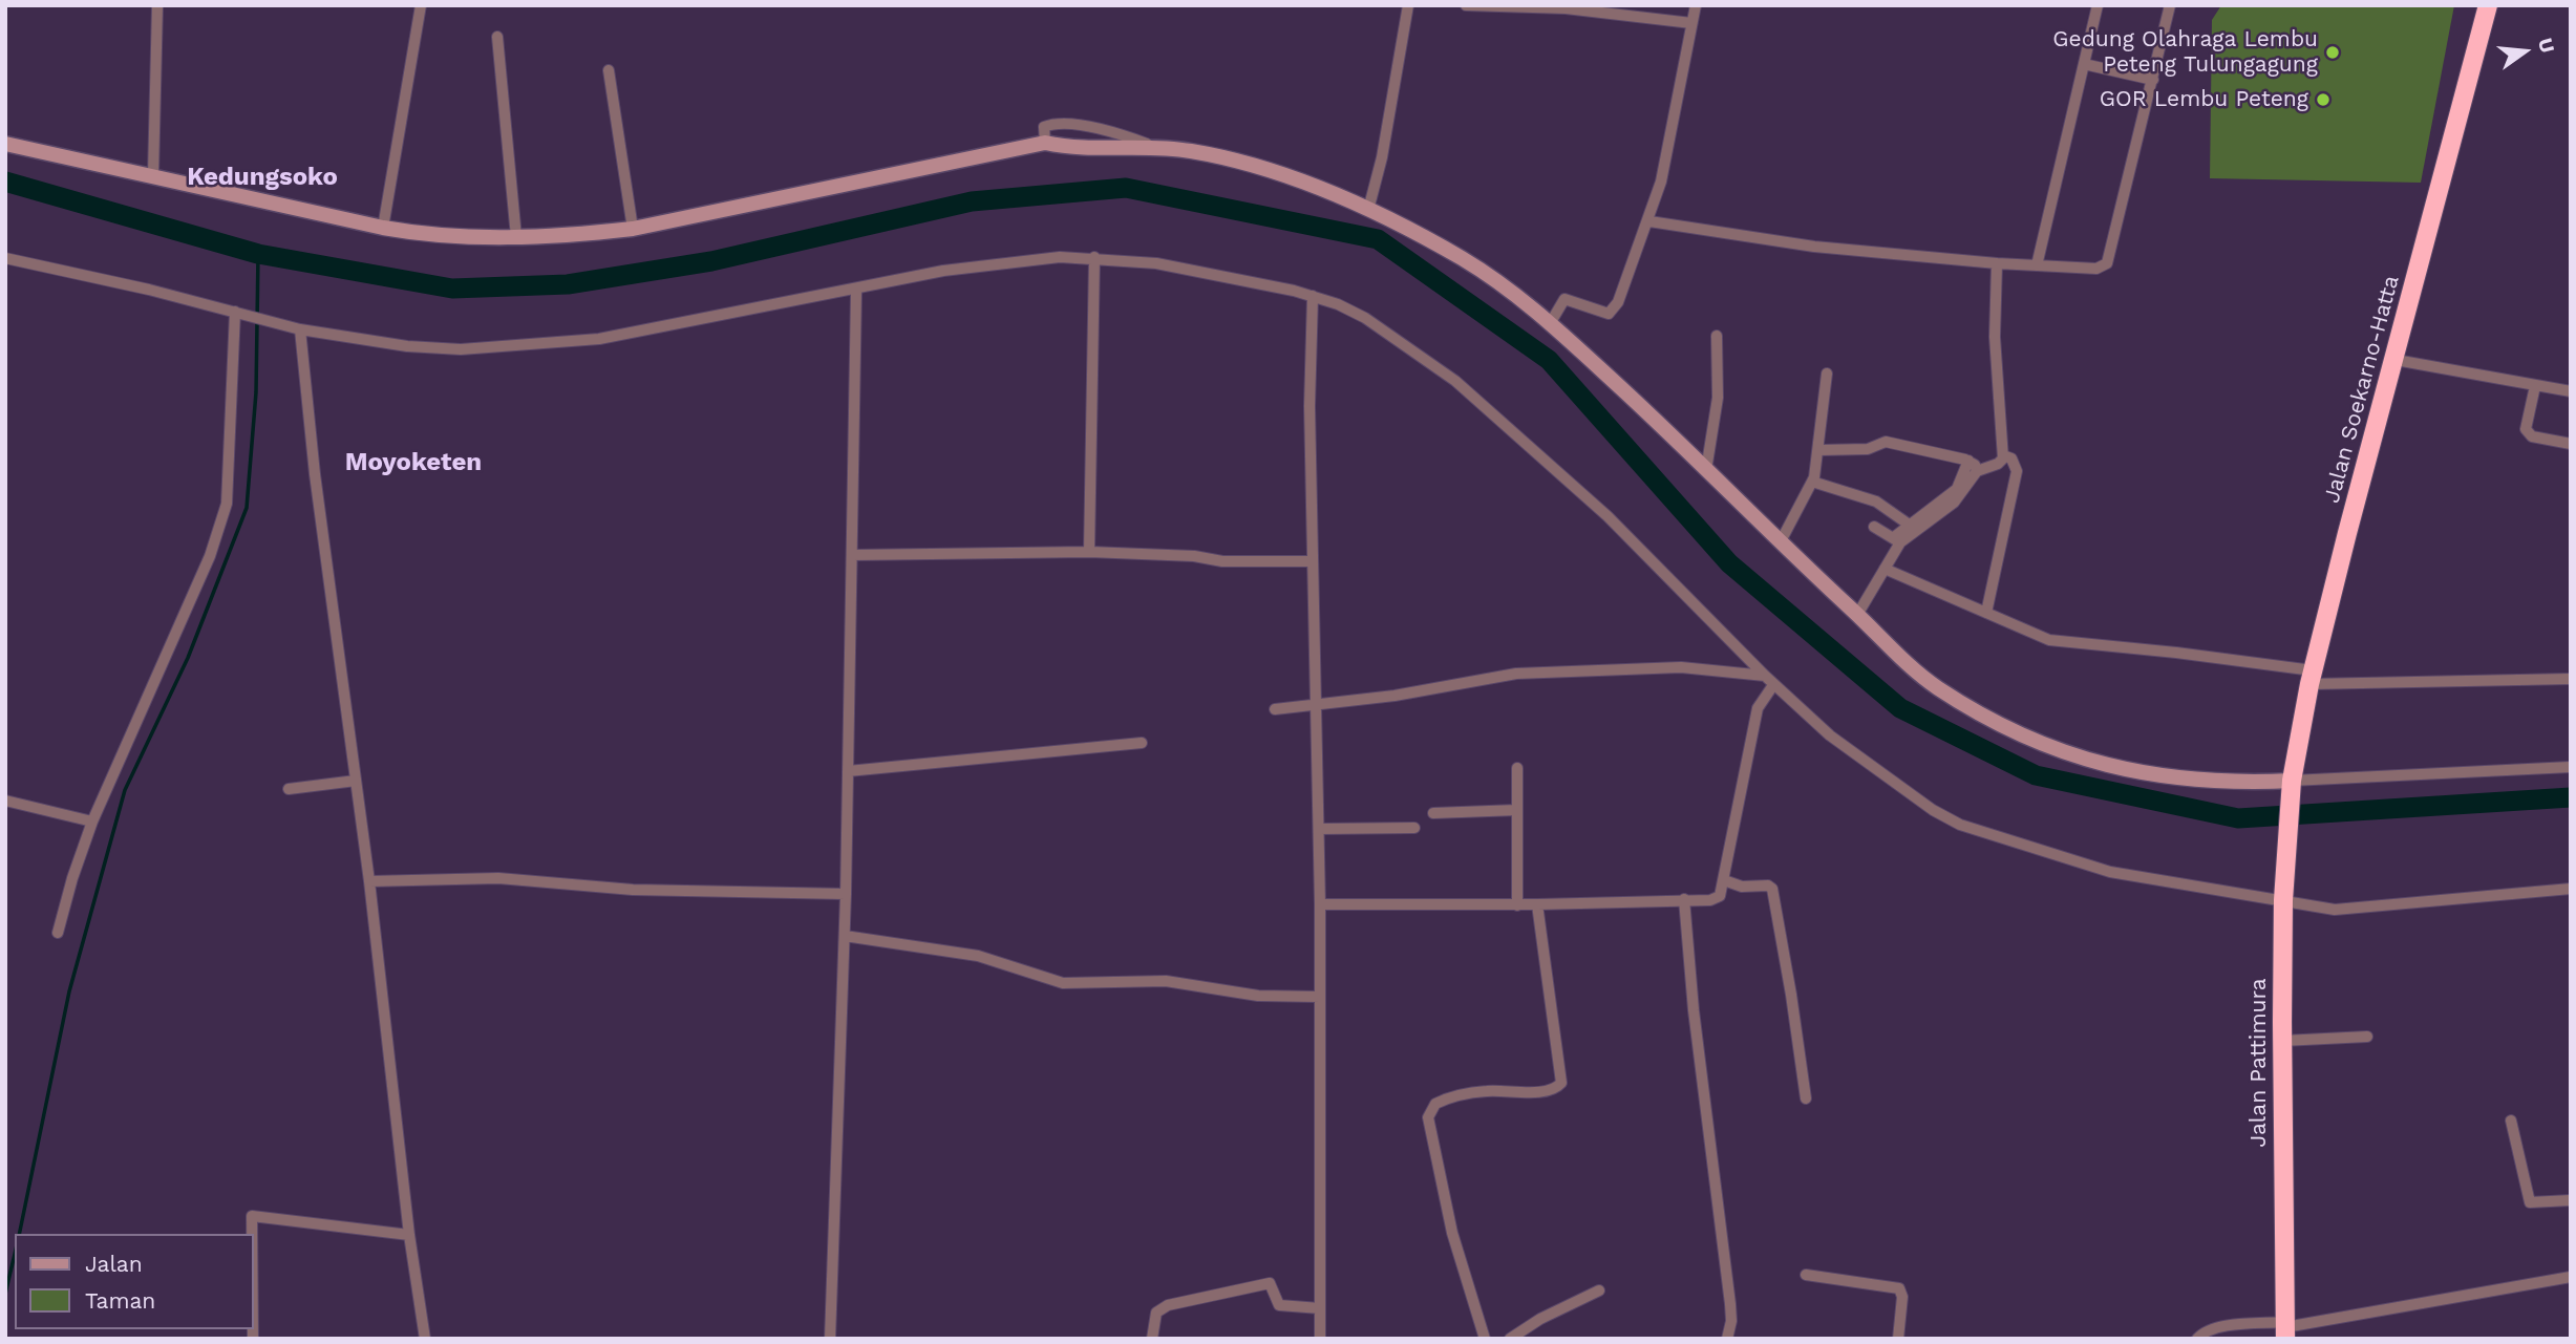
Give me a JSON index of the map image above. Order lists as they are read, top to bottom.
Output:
{
  "streets": {
    "highway": ["Jalan Soekarno-Hatta", "Jalan Pattimura"]
  },
  "crossings": [
    ["Jalan Soekarno-Hatta", "Jalan Pattimura"]
  ],
  "districts": ["Kedungsoko", "Moyoketen"],
  "places": ["Gedung Olahraga Lembu Peteng Tulungagung", "GOR Lembu Peteng"],
  "legend": ["Jalan", "Taman"],
  "north": "right"
}
